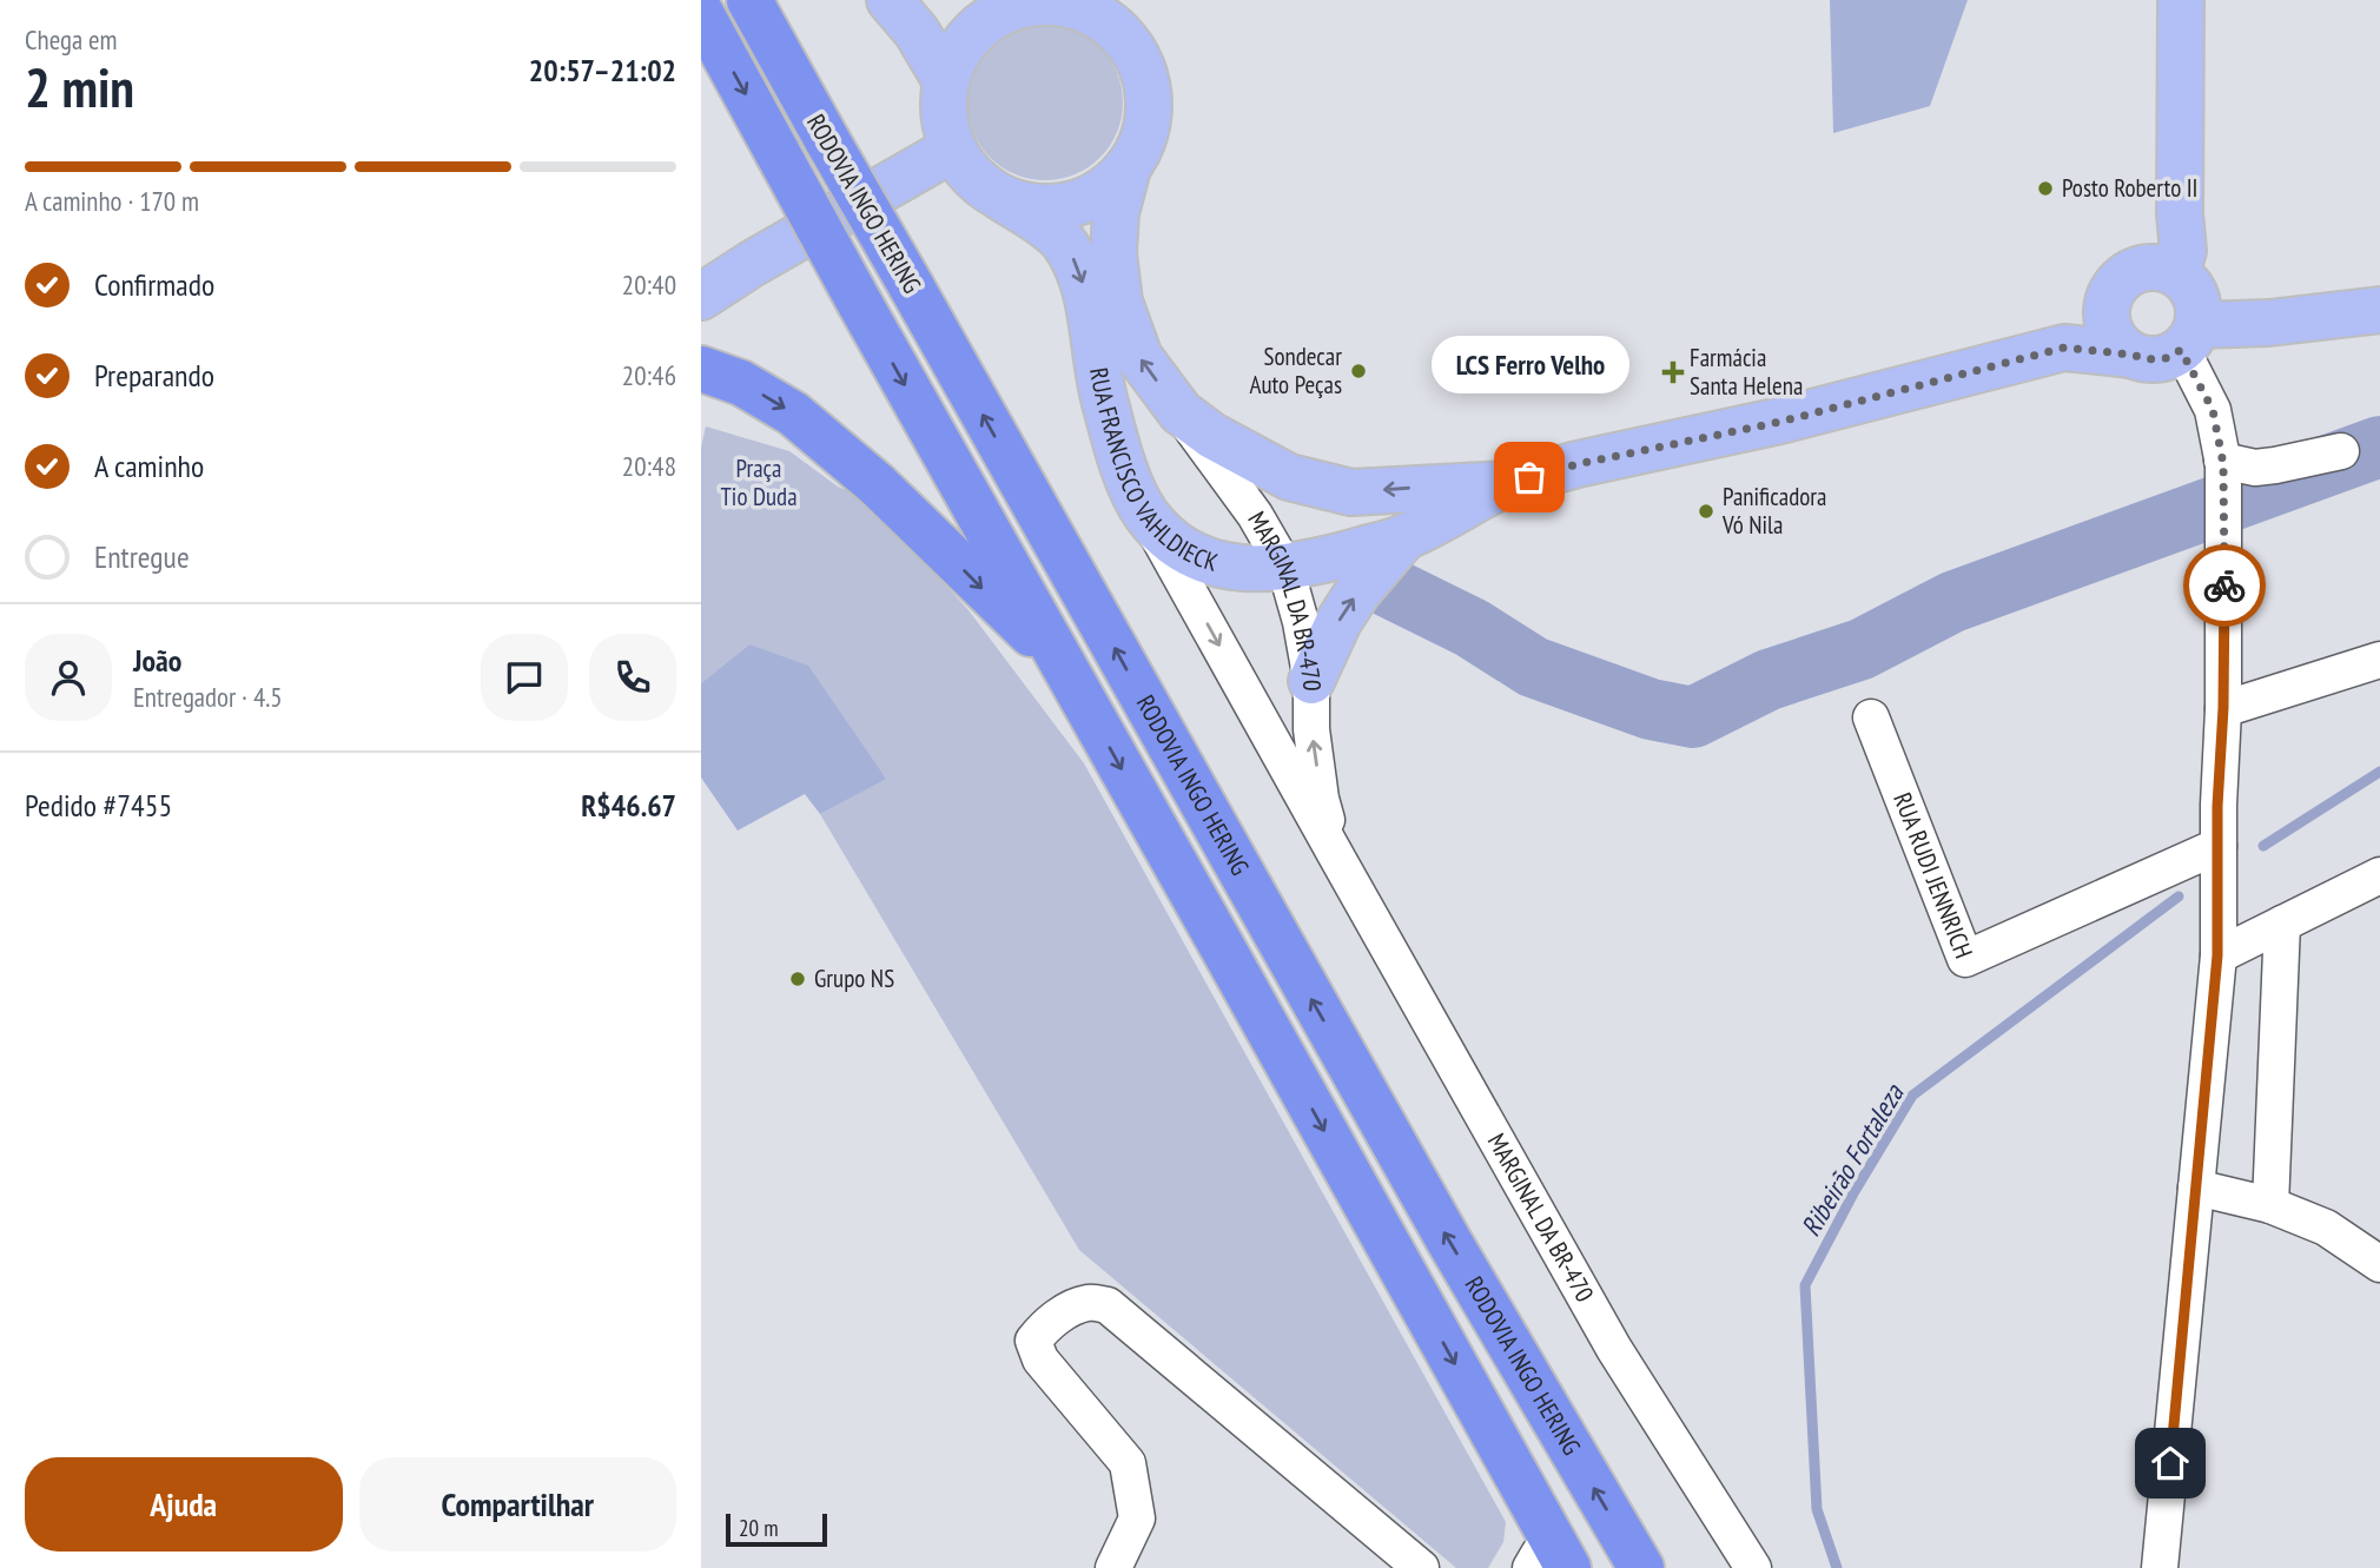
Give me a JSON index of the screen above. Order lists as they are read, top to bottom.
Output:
{
  "streets": {
    "highway": ["RODOVIA INGO HERING"],
    "main road": ["RUA FRANCISCO VAHLDIECK"],
    "street": ["MARGINAL DA BR-470", "RUA RUDI JENNRICH"]
  },
  "crossings": [
    ["RUA FRANCISCO VAHLDIECK", "MARGINAL DA BR-470"]
  ],
  "water": ["Ribeirão Fortaleza"],
  "parks": ["Praça Tio Duda"],
  "places": {
    "other": [
      "Posto Roberto II",
      "Sondecar Auto Peças",
      "LCS Ferro Velho",
      "Panificadora Vó Nila",
      "Grupo NS"
    ],
    "health": ["Farmácia Santa Helena"]
  },
  "scale_bar": "20 m",
  "page": {
    "heading": ["2 min", "Chega em", "20:57–21:02"],
    "panel": [
      "João",
      "Entregador · 4.5",
      "Pedido #7455",
      "R$46.67"
    ],
    "bar": "A caminho · 170 m",
    "list": [
      ["Confirmado", "20:40"],
      ["Preparando", "20:46"],
      ["A caminho", "20:48"],
      "Entregue"
    ],
    "bubble": "LCS Ferro Velho",
    "buttons": ["Ajuda", "Compartilhar"],
    "scale": "20 m"
  }
}
